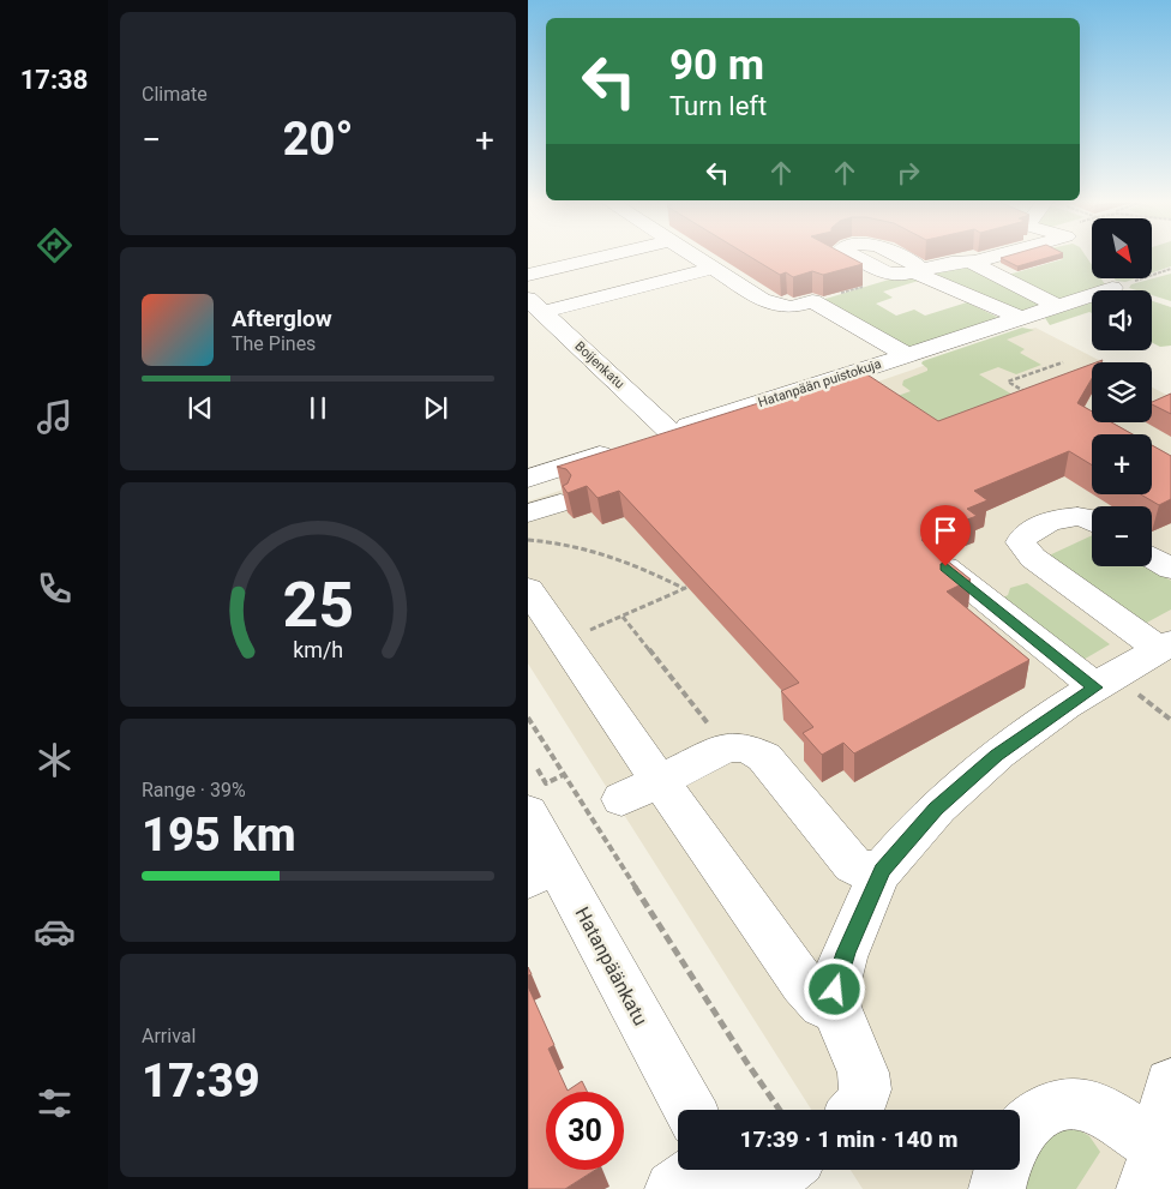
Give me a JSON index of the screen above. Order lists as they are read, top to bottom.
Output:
{
  "streets": {
    "street": ["Boijenkatu", "Hatanpään puistokuja", "Hatanpäänkatu"]
  },
  "crossings": [
    ["Boijenkatu", "Hatanpään puistokuja"]
  ],
  "north": "bottom right",
  "page": {
    "tabs": "17:38",
    "tile": [
      "Climate",
      ["Range · 39%", "195 km"],
      ["Arrival", "17:39"]
    ],
    "turn": ["90 m", "Turn left"],
    "heat": ["−", "20°", "+"],
    "map_buttons": ["+", "−"],
    "song": ["Afterglow", "The Pines"],
    "limit": "30",
    "trip": "17:39 · 1 min · 140 m",
    "gauge": ["25", "km/h"]
  }
}
